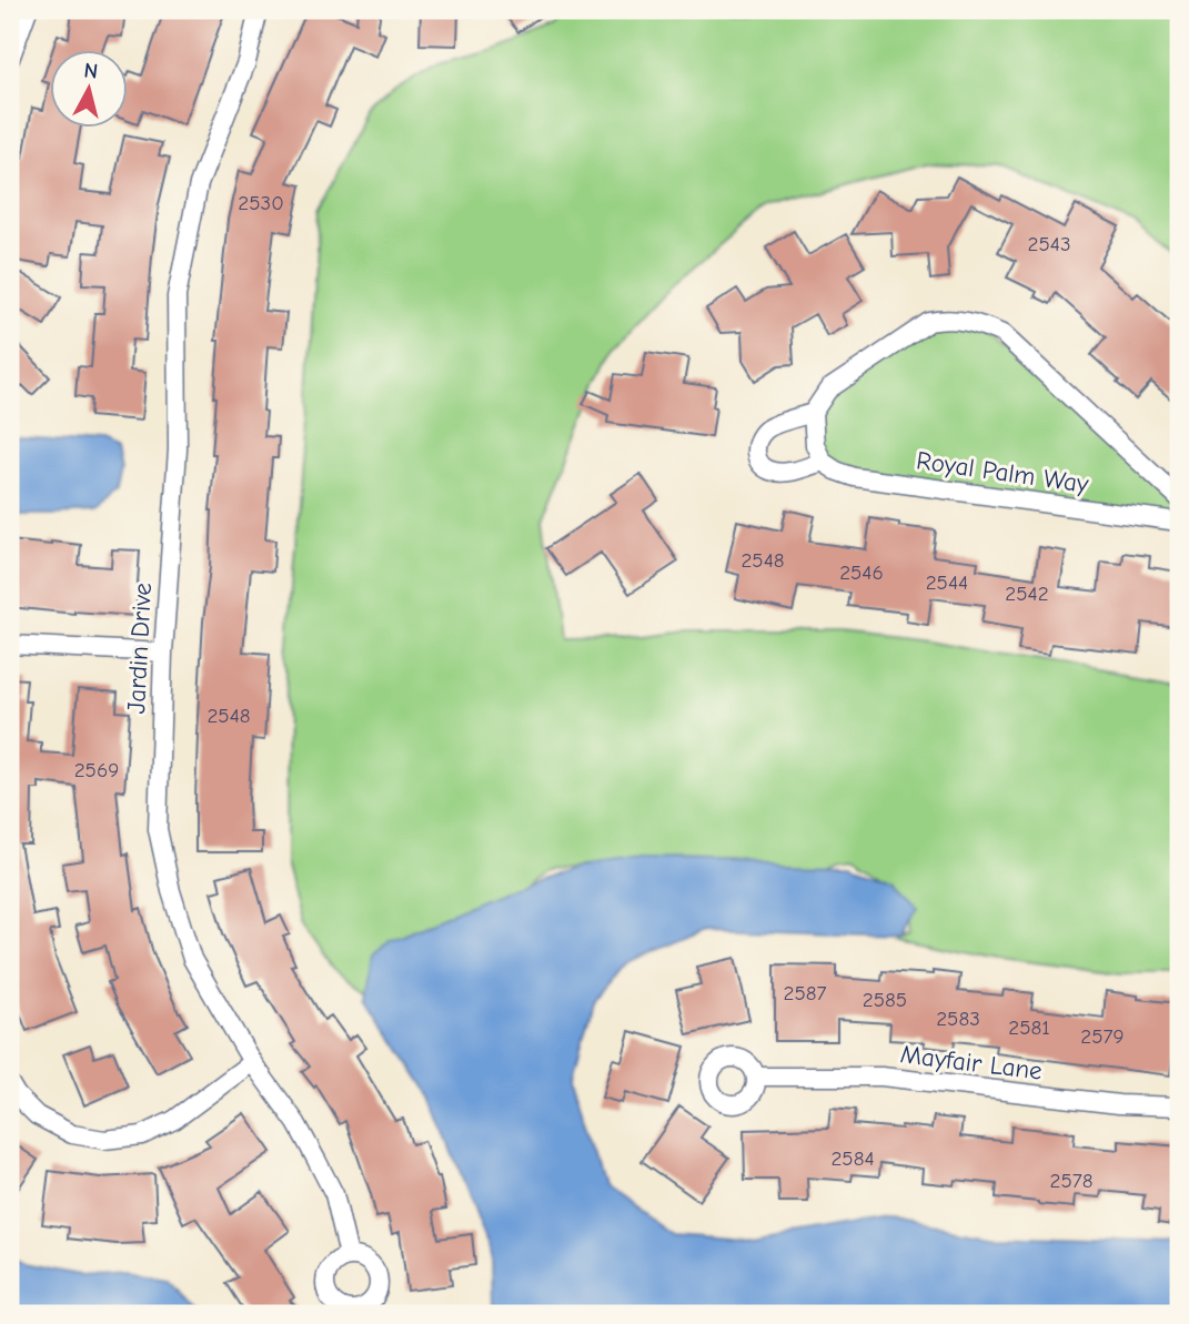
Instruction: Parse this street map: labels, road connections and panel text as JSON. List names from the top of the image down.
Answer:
{
  "streets": {
    "street": ["Royal Palm Way", "Jardin Drive", "Mayfair Lane"]
  },
  "house_numbers": [
    "2530",
    "2543",
    "2548",
    "2546",
    "2544",
    "2542",
    "2548",
    "2569",
    "2587",
    "2585",
    "2583",
    "2581",
    "2579",
    "2584",
    "2578"
  ],
  "north": "top"
}
